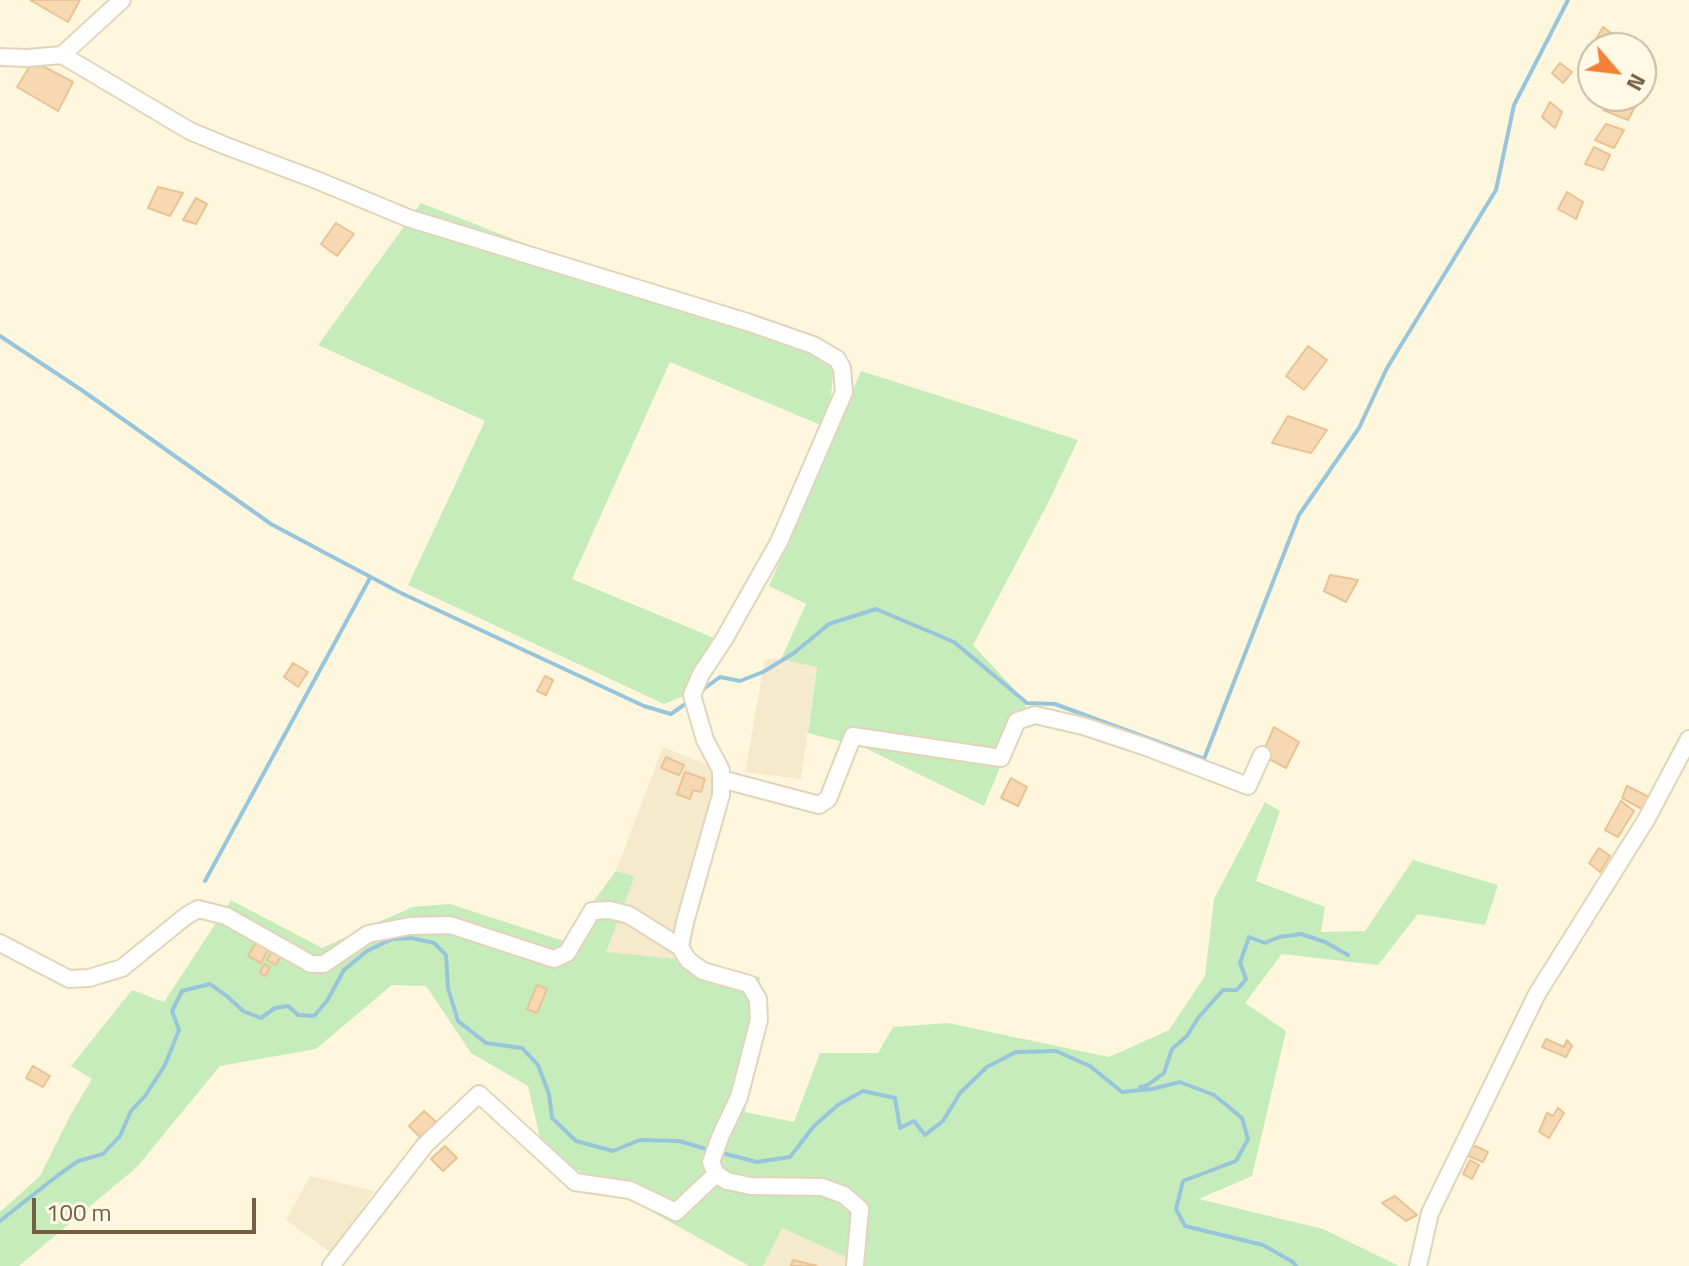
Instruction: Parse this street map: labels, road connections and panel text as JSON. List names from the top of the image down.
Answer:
{
  "scale_bar": "100 m",
  "north": "bottom right"
}
